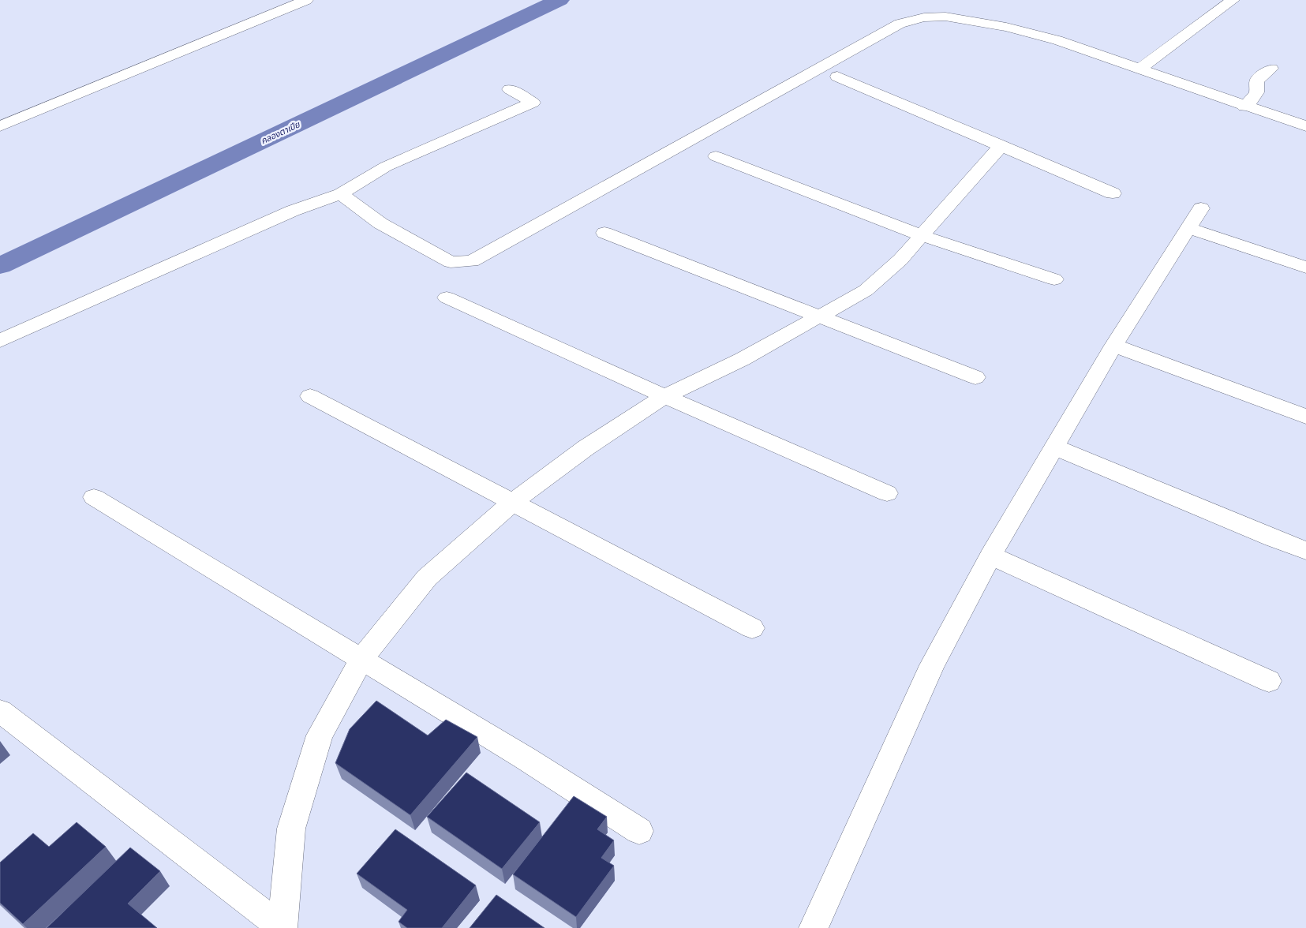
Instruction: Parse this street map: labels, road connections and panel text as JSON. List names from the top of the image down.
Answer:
{
  "water": ["คลองตาเปีย"]
}
